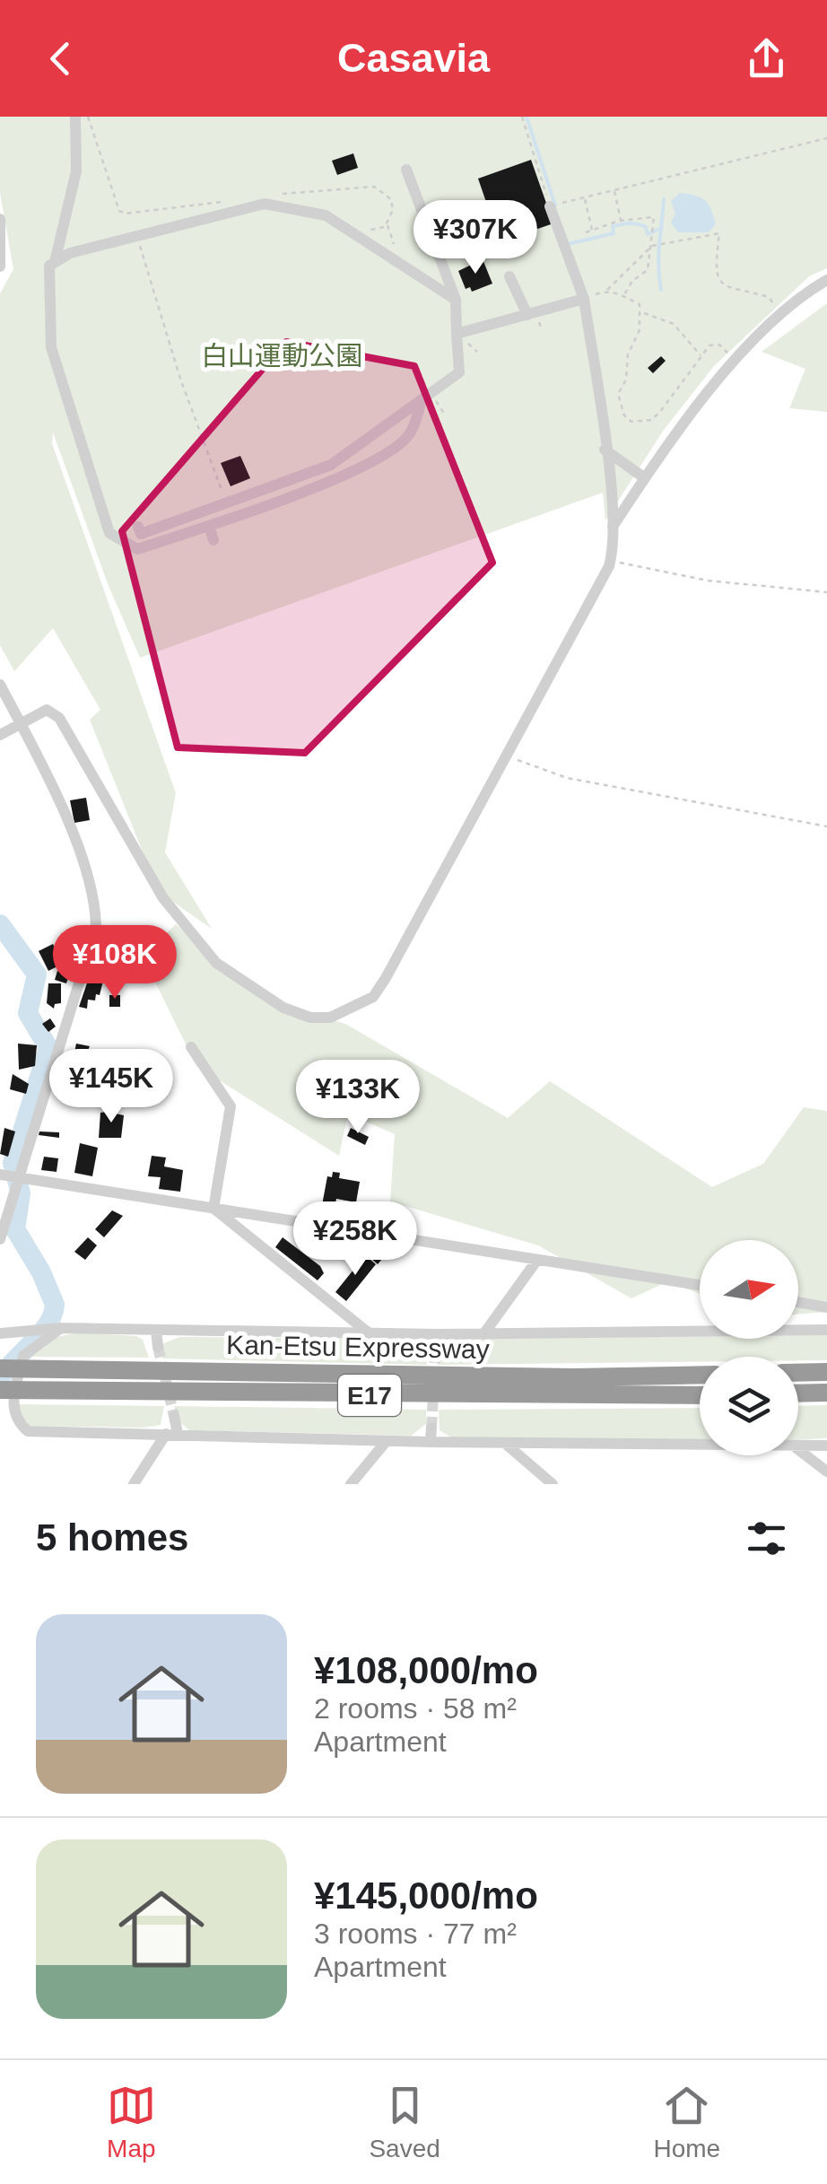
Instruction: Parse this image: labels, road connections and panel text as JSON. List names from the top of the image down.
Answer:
{
  "streets": {
    "highway": ["Kan-Etsu Expressway", "E17"]
  },
  "parks": ["白山運動公園"],
  "north": "right",
  "page": {
    "header": "Casavia",
    "price": [
      "¥307K",
      "¥108K",
      "¥145K",
      "¥133K",
      "¥258K"
    ],
    "heading": "5 homes",
    "list": [
      {
        "name": "¥108,000/mo",
        "note": "2 rooms · 58 m² · Apartment"
      },
      {
        "name": "¥145,000/mo",
        "note": "3 rooms · 77 m² · Apartment"
      }
    ],
    "tabs": ["Map", "Saved", "Home"]
  }
}
